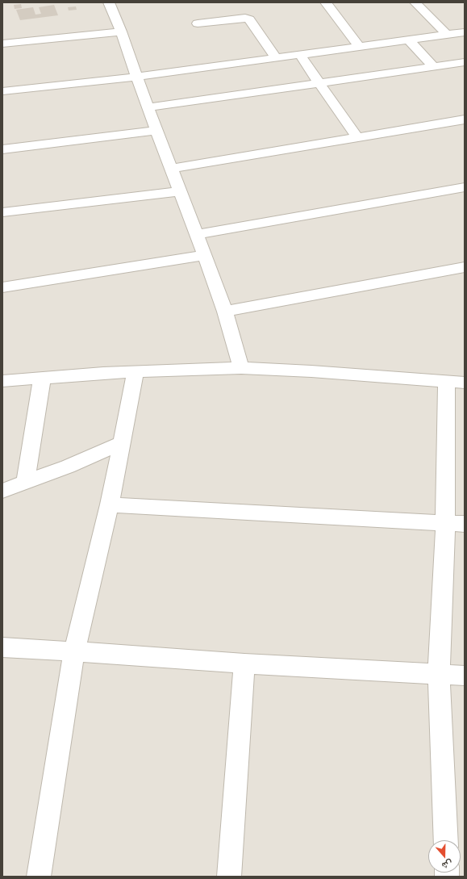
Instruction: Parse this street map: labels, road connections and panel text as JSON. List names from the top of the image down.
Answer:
{
  "north": "bottom"
}
